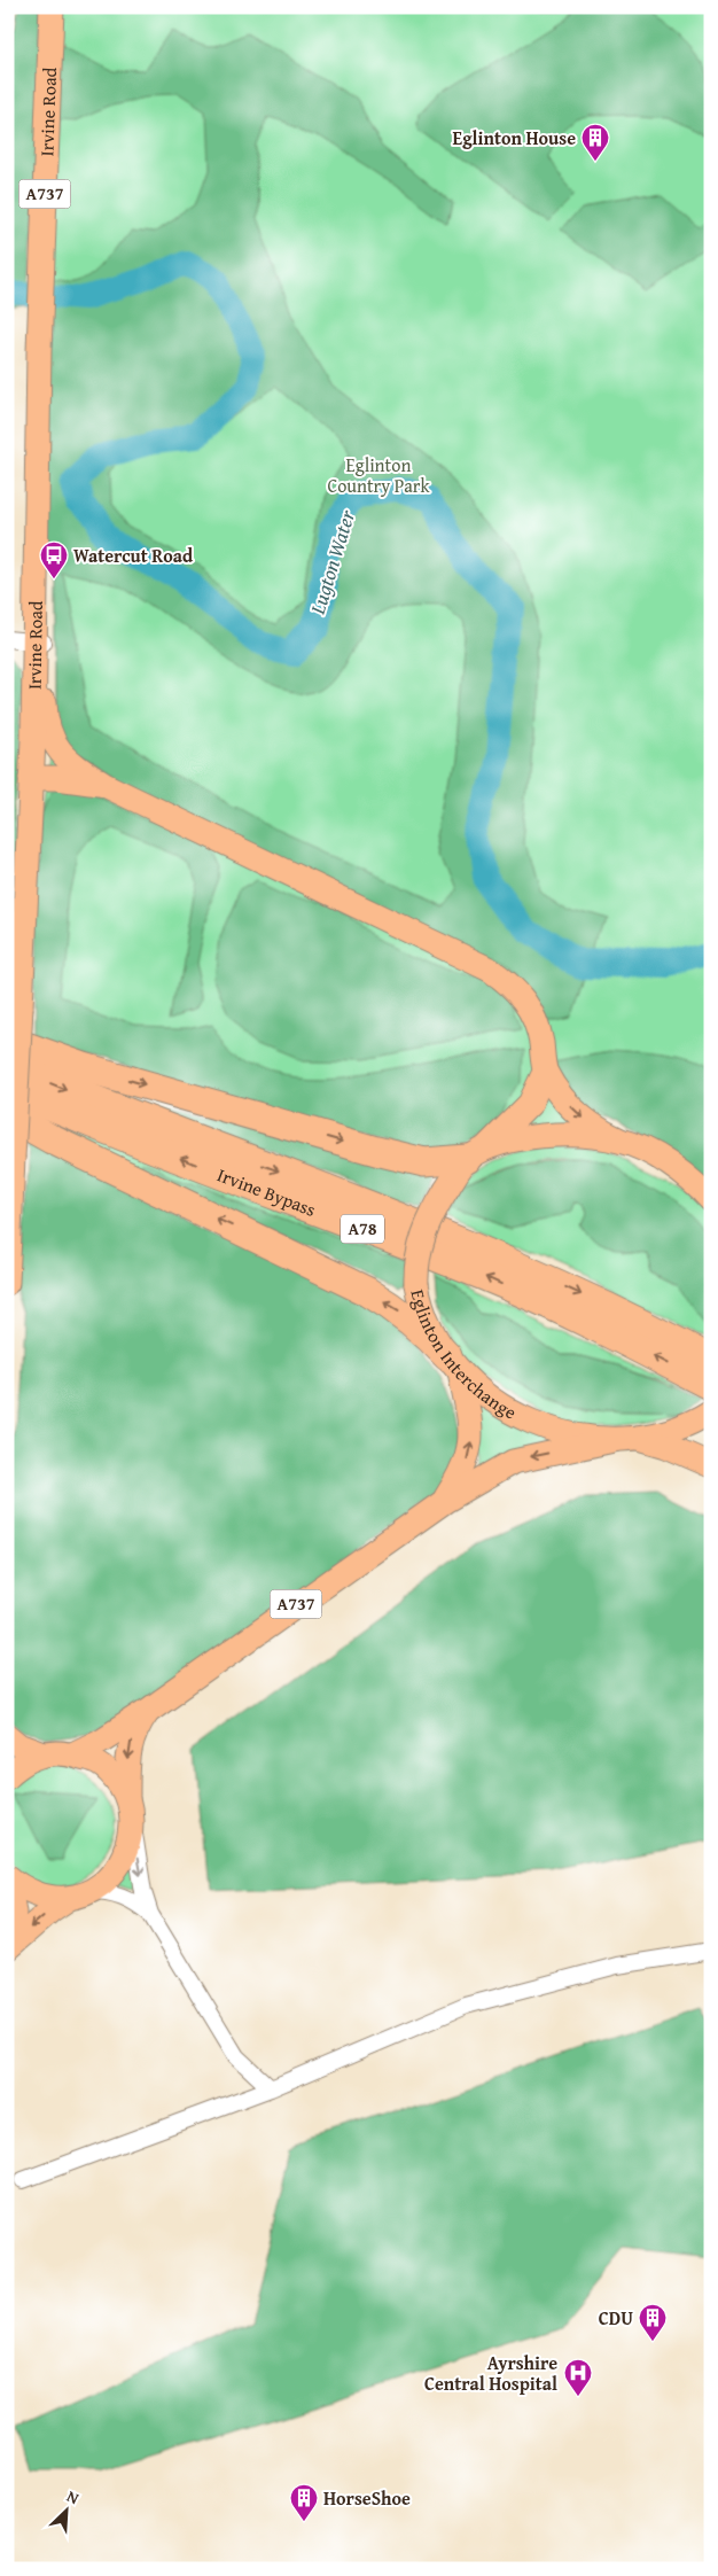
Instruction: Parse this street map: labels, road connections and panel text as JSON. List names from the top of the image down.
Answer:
{
  "streets": {
    "highway": ["Irvine Bypass", "A78"],
    "main road": ["Irvine Road", "A737", "Eglinton Interchange"]
  },
  "crossings": [
    ["A737", "Eglinton Interchange"]
  ],
  "water": ["Lugton Water"],
  "parks": ["Eglinton Country Park"],
  "places": {
    "building": ["Eglinton House", "CDU", "HorseShoe"],
    "bus stop": ["Watercut Road"],
    "hospital": ["Ayrshire Central Hospital"]
  },
  "north": "top right"
}
